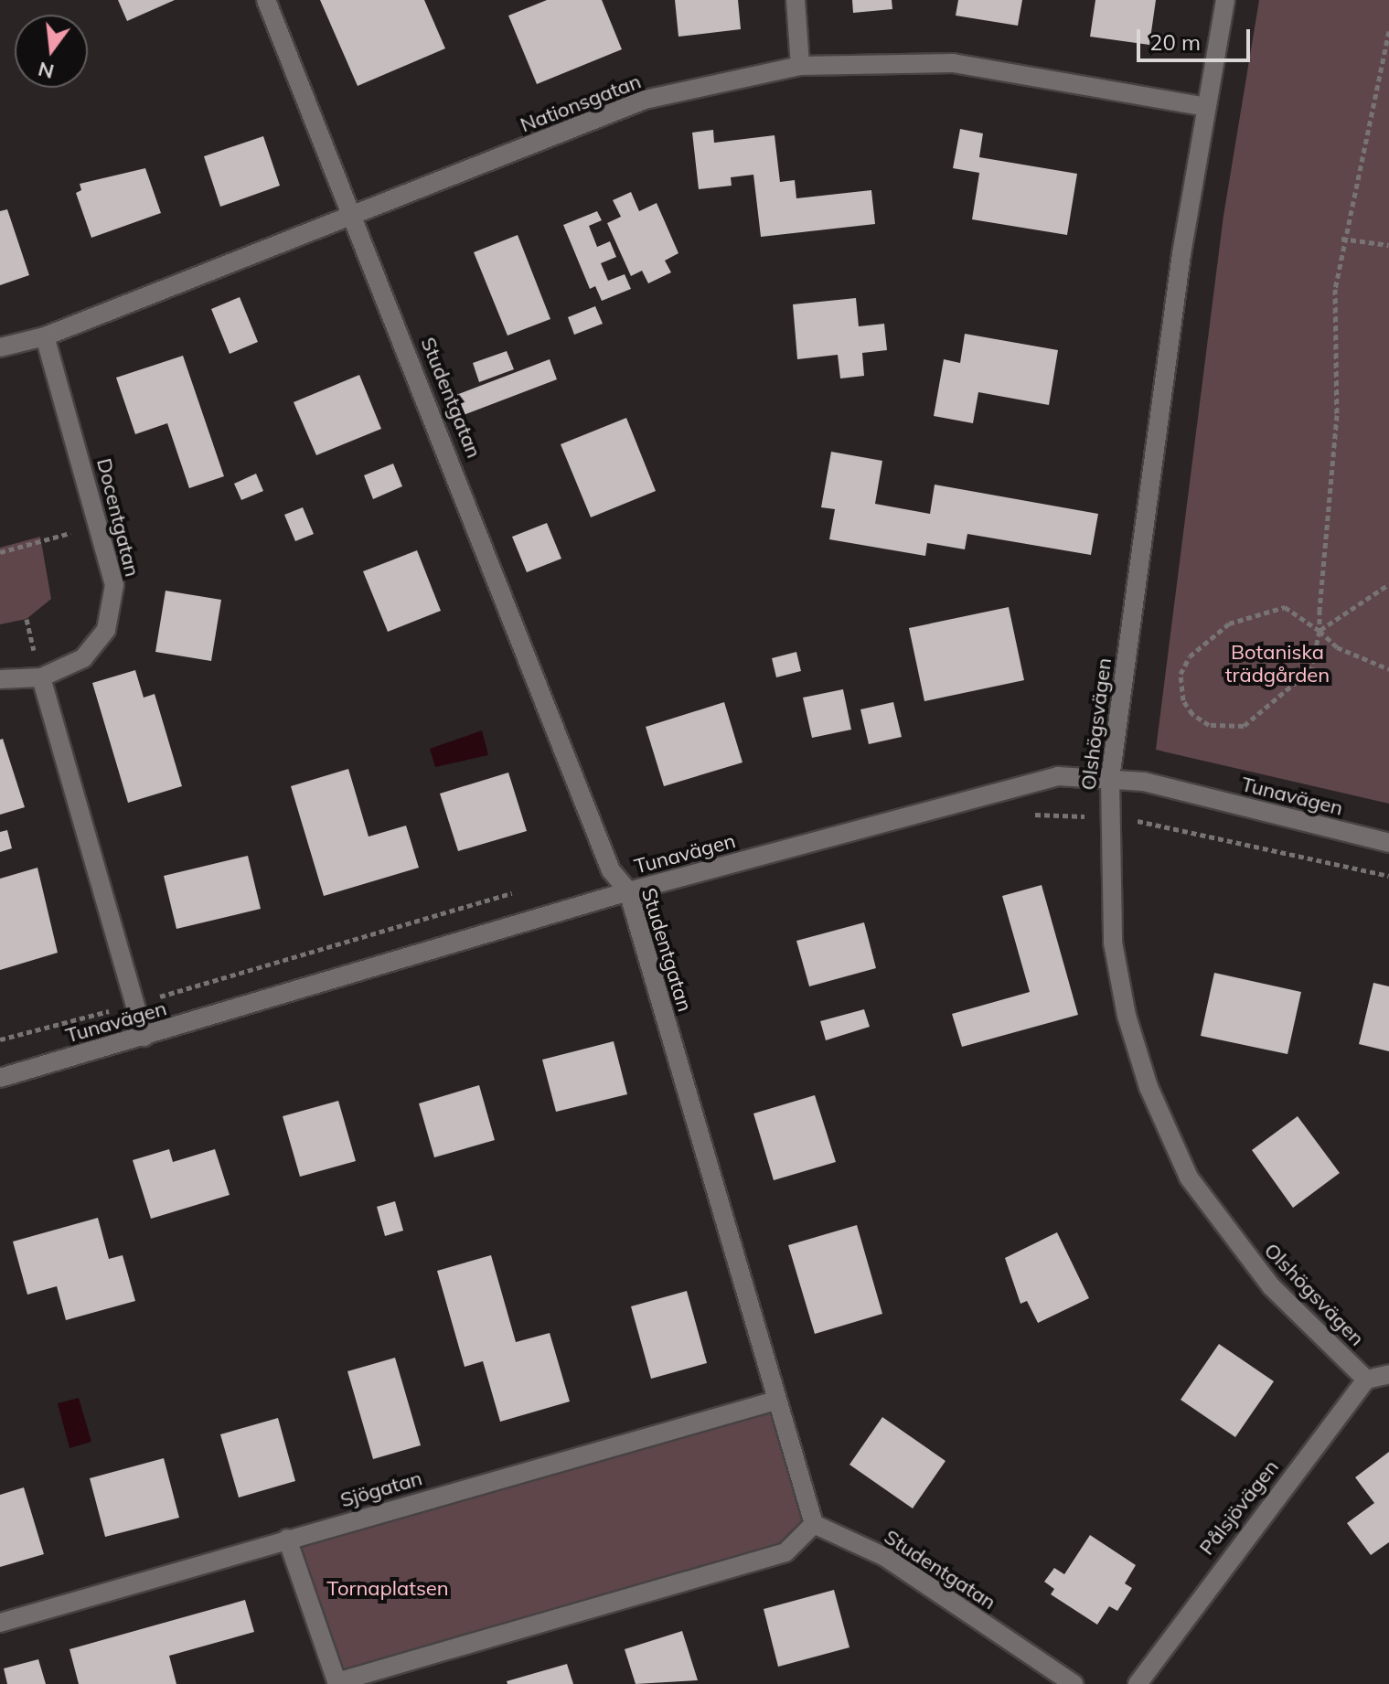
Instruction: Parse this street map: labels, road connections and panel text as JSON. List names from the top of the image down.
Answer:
{
  "streets": {
    "street": [
      "Nationsgatan",
      "Studentgatan",
      "Docentgatan",
      "Olshögsvägen",
      "Tunavägen",
      "Sjögatan",
      "Pålsjövägen"
    ]
  },
  "crossings": [
    ["Nationsgatan", "Studentgatan"],
    ["Nationsgatan", "Docentgatan"],
    ["Nationsgatan", "Olshögsvägen"],
    ["Studentgatan", "Tunavägen"],
    ["Studentgatan", "Sjögatan"],
    ["Olshögsvägen", "Tunavägen"],
    ["Olshögsvägen", "Pålsjövägen"]
  ],
  "parks": ["Botaniska trädgården", "Tornaplatsen"],
  "scale_bar": "20 m",
  "north": "bottom"
}
